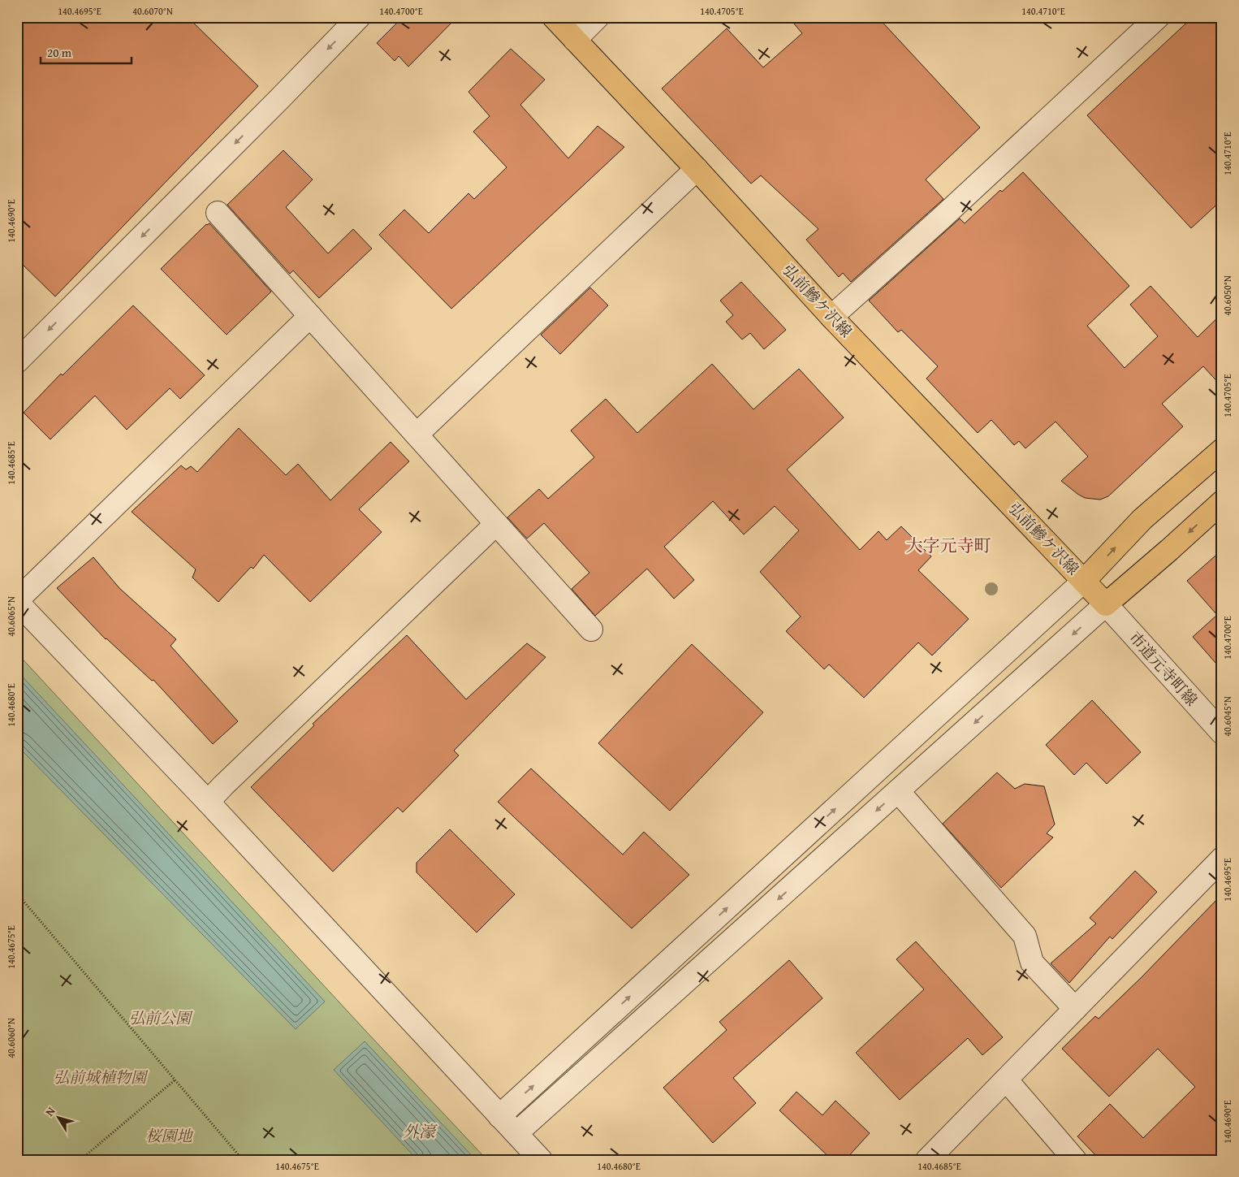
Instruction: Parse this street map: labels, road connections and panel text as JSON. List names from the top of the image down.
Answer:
{
  "streets": {
    "main road": ["弘前鰺ケ沢線"],
    "street": ["市道元寺町線"]
  },
  "crossings": [
    ["弘前鰺ケ沢線", "市道元寺町線"]
  ],
  "districts": ["大字元寺町"],
  "water": ["外濠"],
  "parks": ["弘前公園", "弘前城植物園", "桜園地"],
  "scale_bar": "20 m",
  "north": "top left",
  "coordinates": [
    "140.4695°E",
    "40.6070°N",
    "140.4700°E",
    "140.4705°E",
    "140.4710°E",
    "140.4690°E",
    "40.6050°N",
    "140.4685°E",
    "40.6065°N",
    "140.4680°E",
    "40.6045°N",
    "140.4675°E",
    "40.6060°N"
  ]
}
